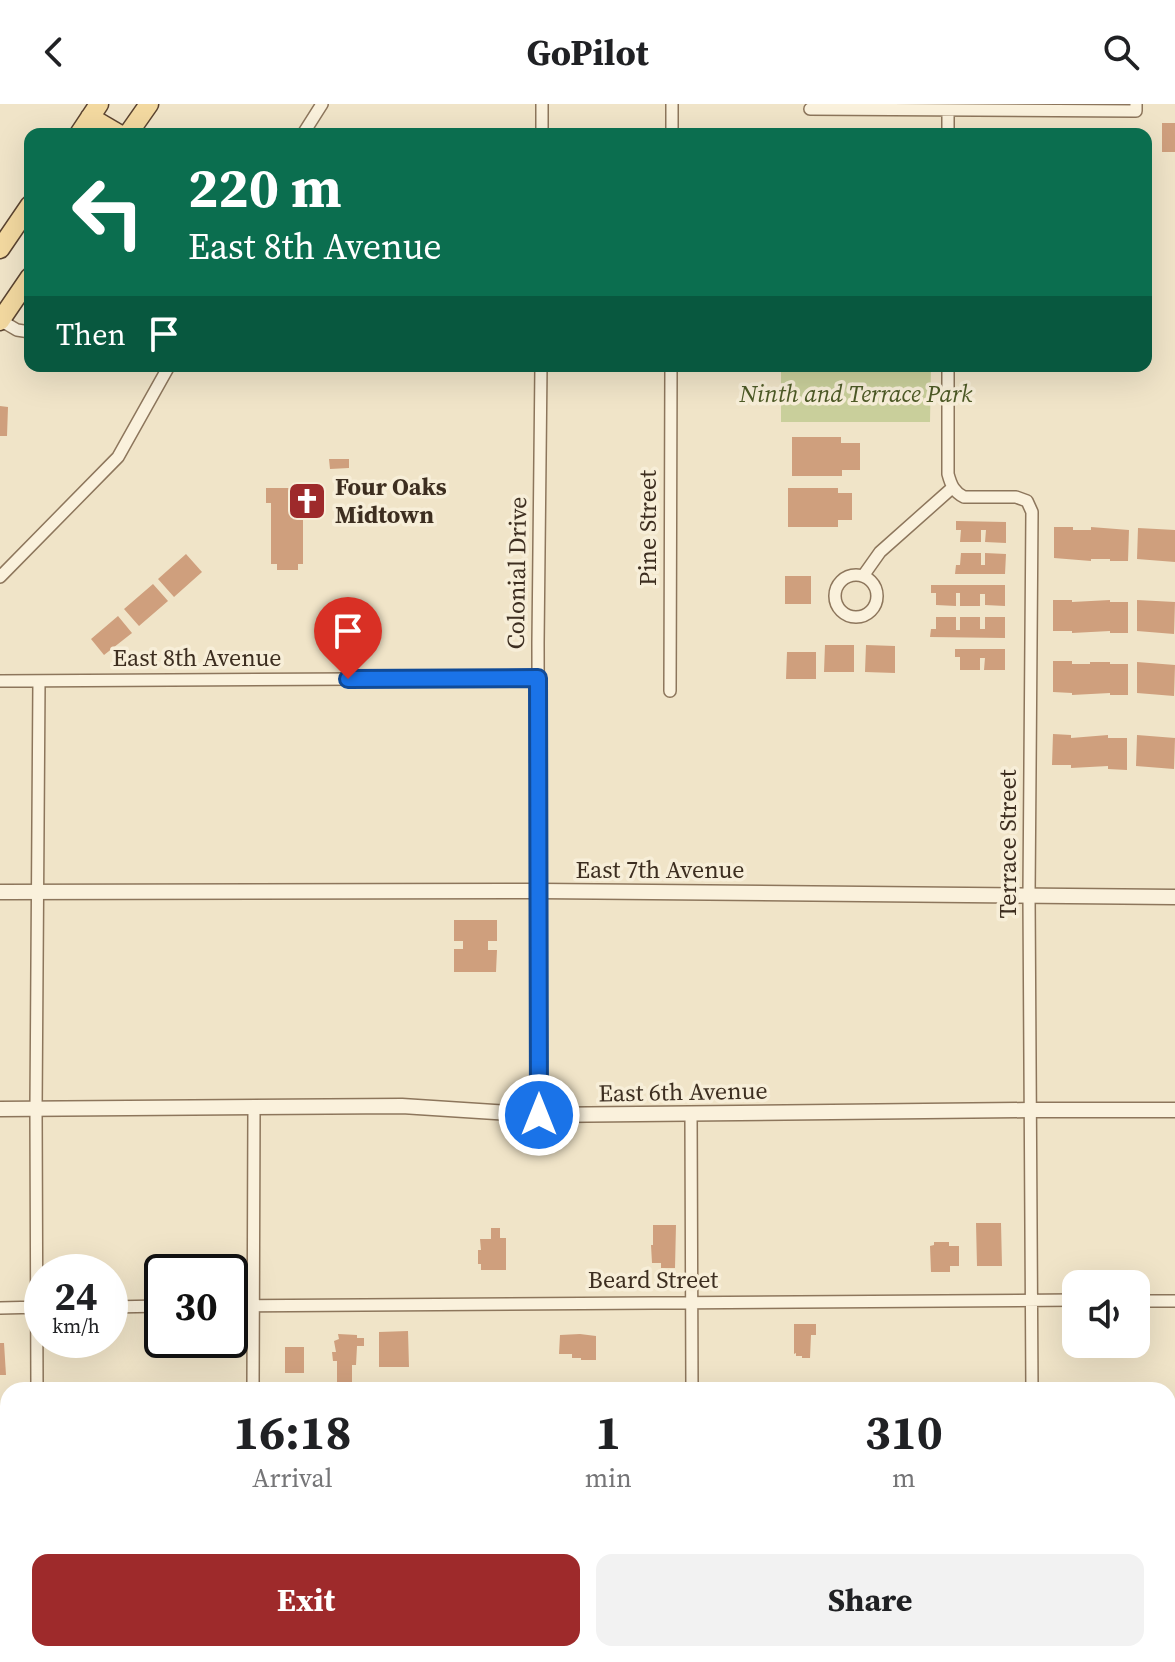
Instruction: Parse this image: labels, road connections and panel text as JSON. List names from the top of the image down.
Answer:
{
  "streets": {
    "street": [
      "Pine Street",
      "Colonial Drive",
      "East 8th Avenue",
      "Terrace Street",
      "East 7th Avenue",
      "East 6th Avenue",
      "Beard Street"
    ]
  },
  "crossings": [
    ["Colonial Drive", "East 8th Avenue"],
    ["Colonial Drive", "East 7th Avenue"],
    ["Colonial Drive", "East 6th Avenue"],
    ["Terrace Street", "East 7th Avenue"],
    ["Terrace Street", "East 6th Avenue"],
    ["Terrace Street", "Beard Street"]
  ],
  "parks": ["Ninth and Terrace Park"],
  "places": {
    "church": ["Four Oaks Midtown"]
  },
  "page": {
    "header": "GoPilot",
    "turn": ["220 m", "East 8th Avenue"],
    "then": "Then",
    "speed": "24 km/h",
    "limit": "30",
    "eta": [
      "16:18",
      "Arrival",
      "1",
      "min",
      "310",
      "m"
    ],
    "buttons": ["Exit", "Share"]
  }
}
